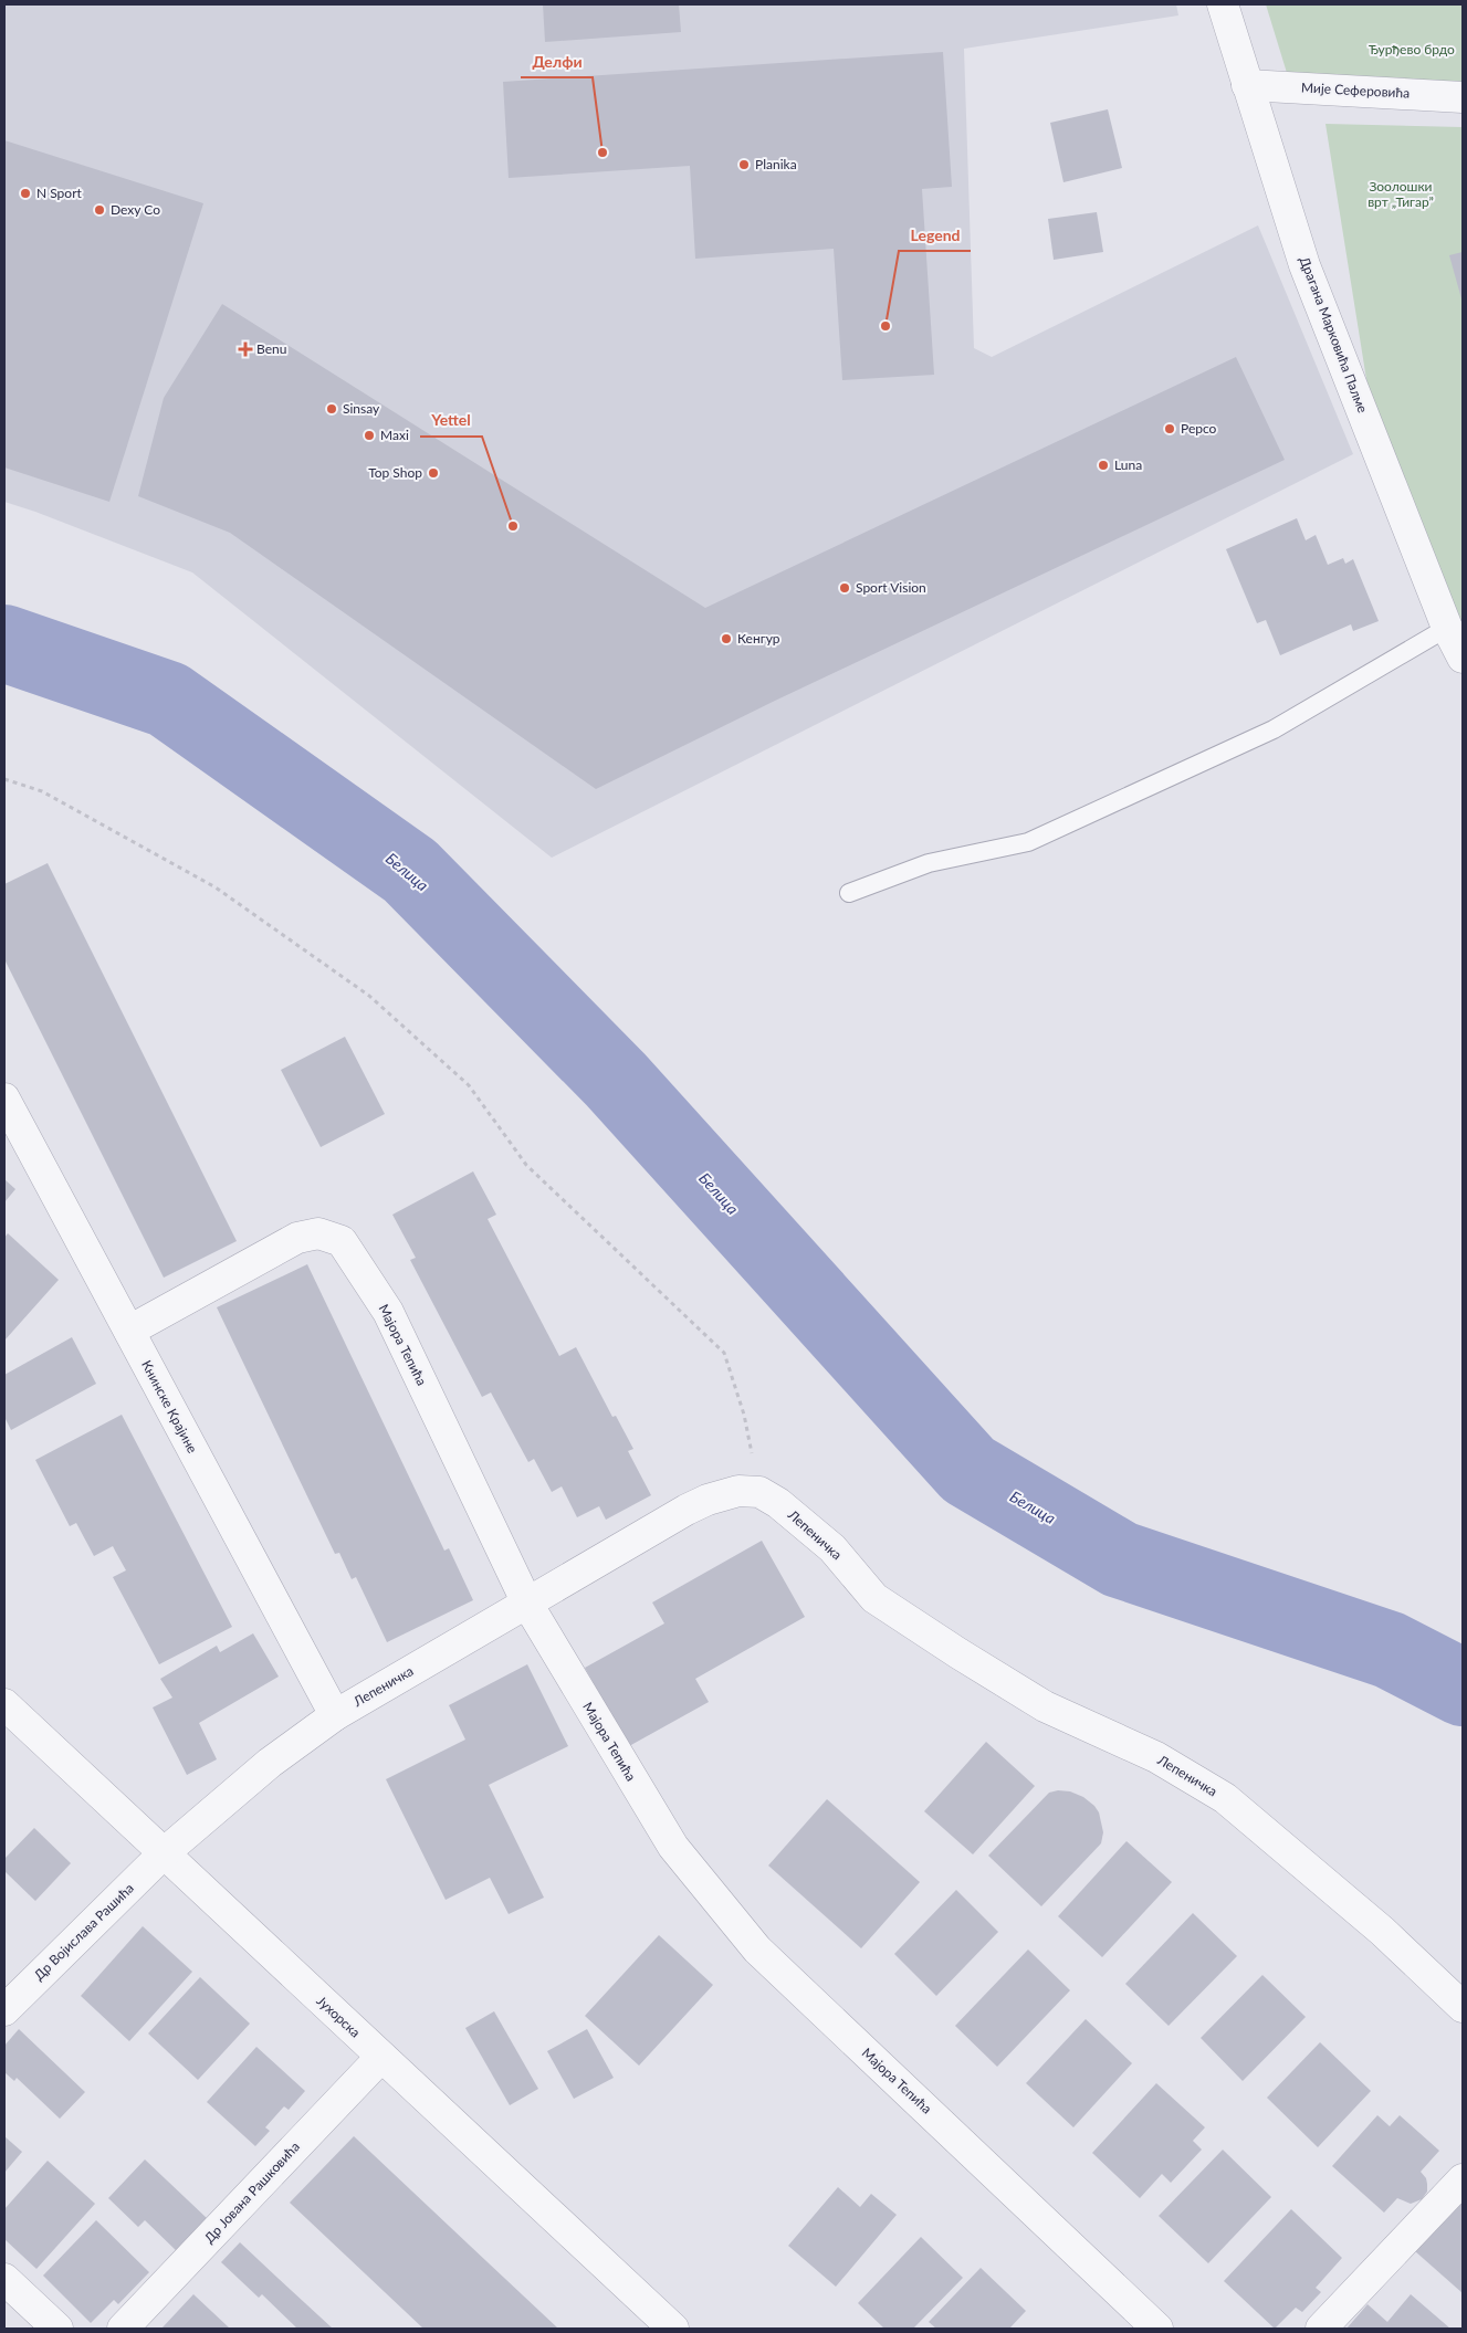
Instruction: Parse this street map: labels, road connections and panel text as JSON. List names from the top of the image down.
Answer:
{
  "streets": {
    "street": [
      "Мије Сеферовића",
      "Драгана Марковића Палме",
      "Мајора Тепића",
      "Книнске Крајине",
      "Лепеничка",
      "Др Војислава Рашића",
      "Јухорска",
      "Др Јована Рашковића"
    ]
  },
  "crossings": [
    ["Мије Сеферовића", "Драгана Марковића Палме"],
    ["Мајора Тепића", "Книнске Крајине"],
    ["Мајора Тепића", "Лепеничка"],
    ["Книнске Крајине", "Лепеничка"],
    ["Лепеничка", "Др Војислава Рашића"],
    ["Лепеничка", "Јухорска"],
    ["Др Војислава Рашића", "Јухорска"],
    ["Јухорска", "Др Јована Рашковића"]
  ],
  "water": ["Белица"],
  "parks": ["Ђурђево брдо", "Зоолошки врт „Тигар”"],
  "places": {
    "other": [
      "Делфи",
      "Planika",
      "N Sport",
      "Dexy Co",
      "Legend",
      "Sinsay",
      "Pepco",
      "Maxi",
      "Luna",
      "Top Shop",
      "Yettel",
      "Sport Vision",
      "Кенгур"
    ],
    "health": ["Benu"]
  }
}
